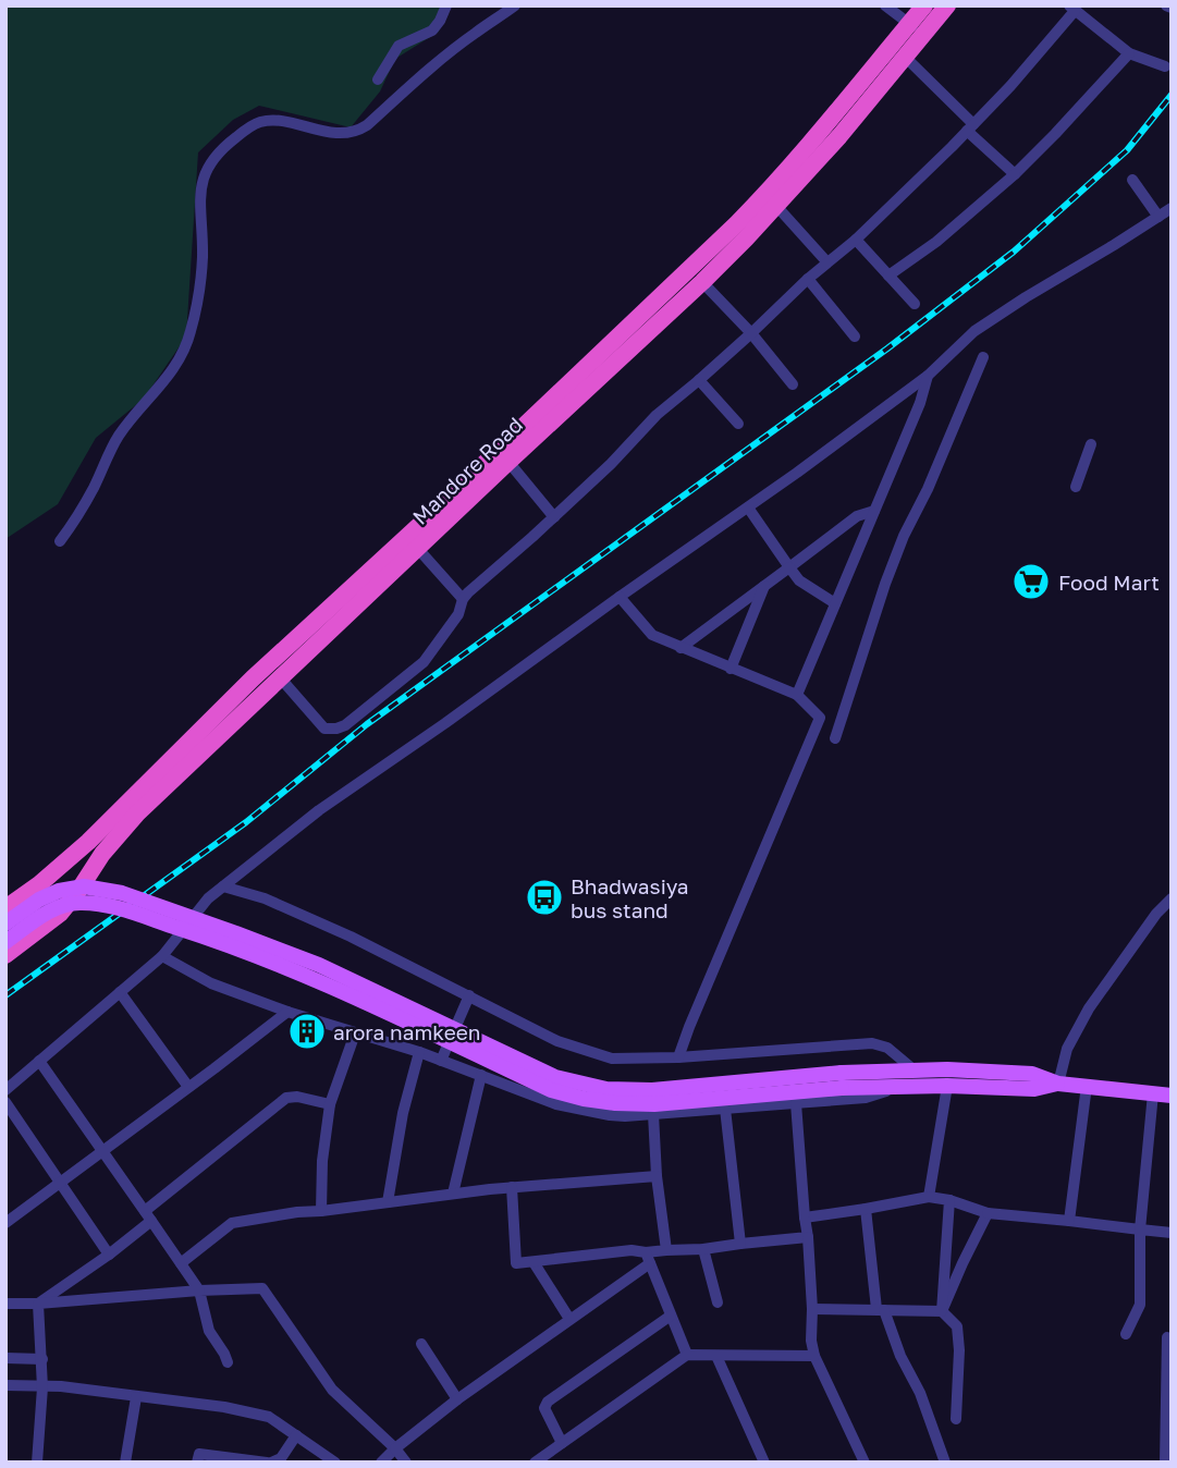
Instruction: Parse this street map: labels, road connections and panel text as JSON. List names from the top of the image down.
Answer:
{
  "streets": {
    "highway": ["Mandore Road"]
  },
  "places": {
    "supermarket": ["Food Mart"],
    "bus stop": ["Bhadwasiya bus stand"],
    "building": ["arora namkeen"]
  }
}
